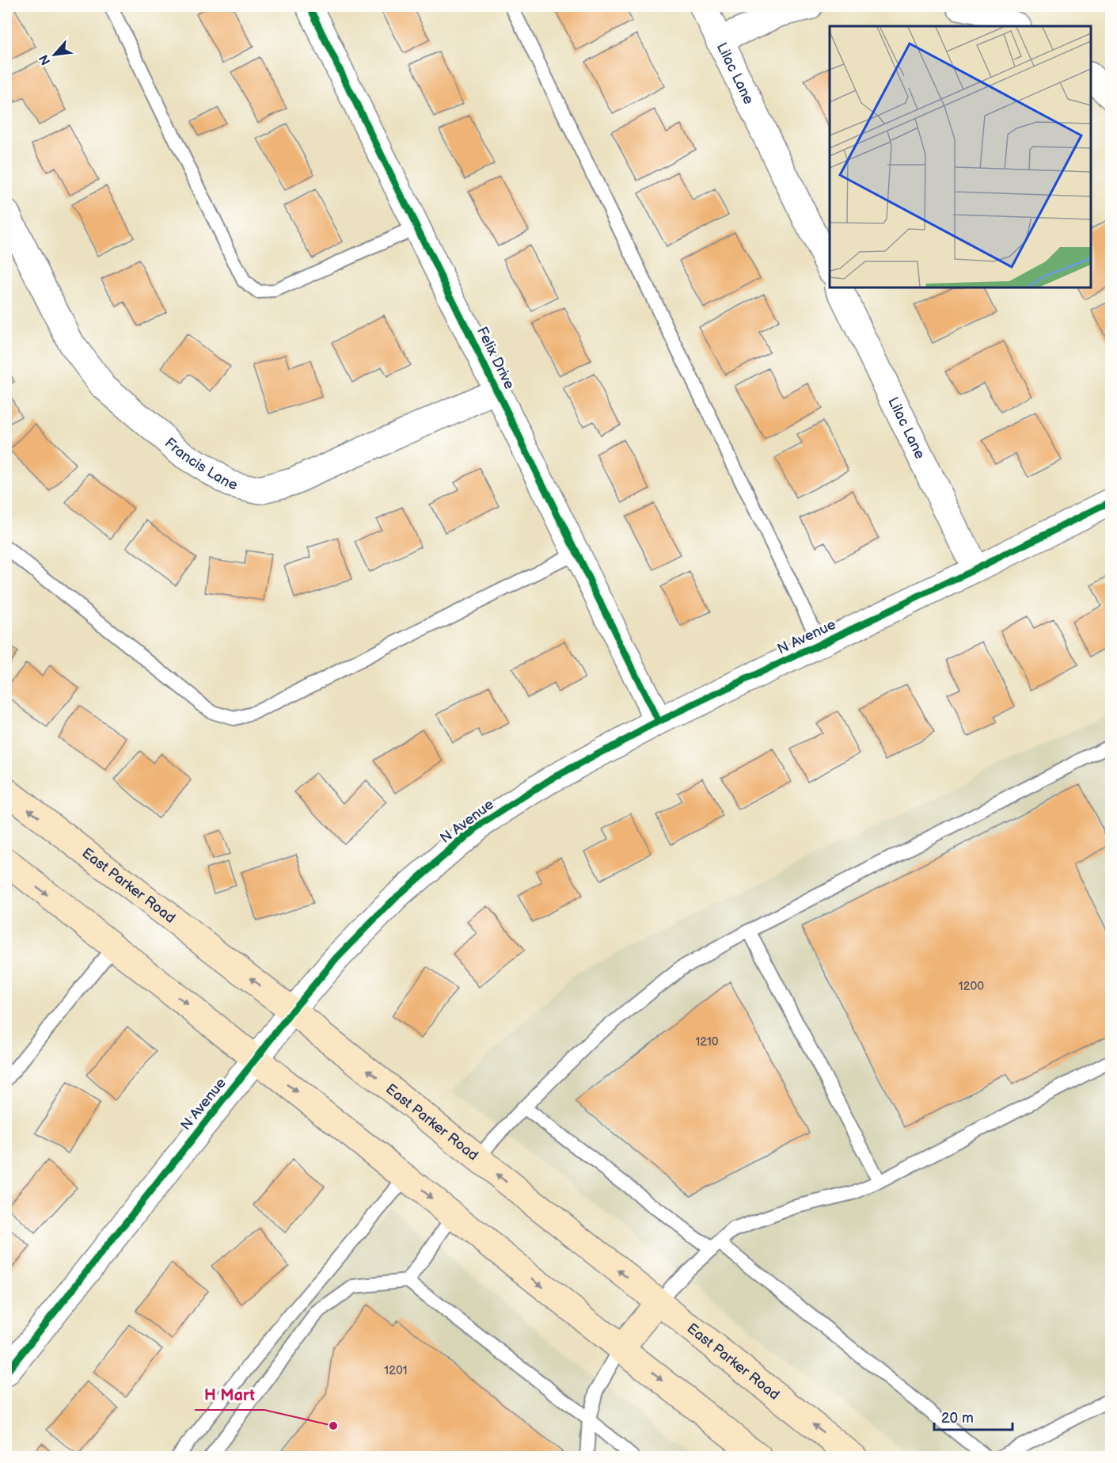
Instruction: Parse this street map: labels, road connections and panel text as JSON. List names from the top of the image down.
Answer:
{
  "streets": {
    "main road": ["East Parker Road"],
    "street": [
      "Lilac Lane",
      "Felix Drive",
      "Francis Lane",
      "N Avenue"
    ]
  },
  "crossings": [
    ["Lilac Lane", "N Avenue"],
    ["Felix Drive", "Francis Lane"],
    ["Felix Drive", "N Avenue"],
    ["N Avenue", "East Parker Road"]
  ],
  "places": ["H Mart"],
  "house_numbers": ["1200", "1210", "1201"],
  "scale_bar": "20 m",
  "north": "bottom left"
}
